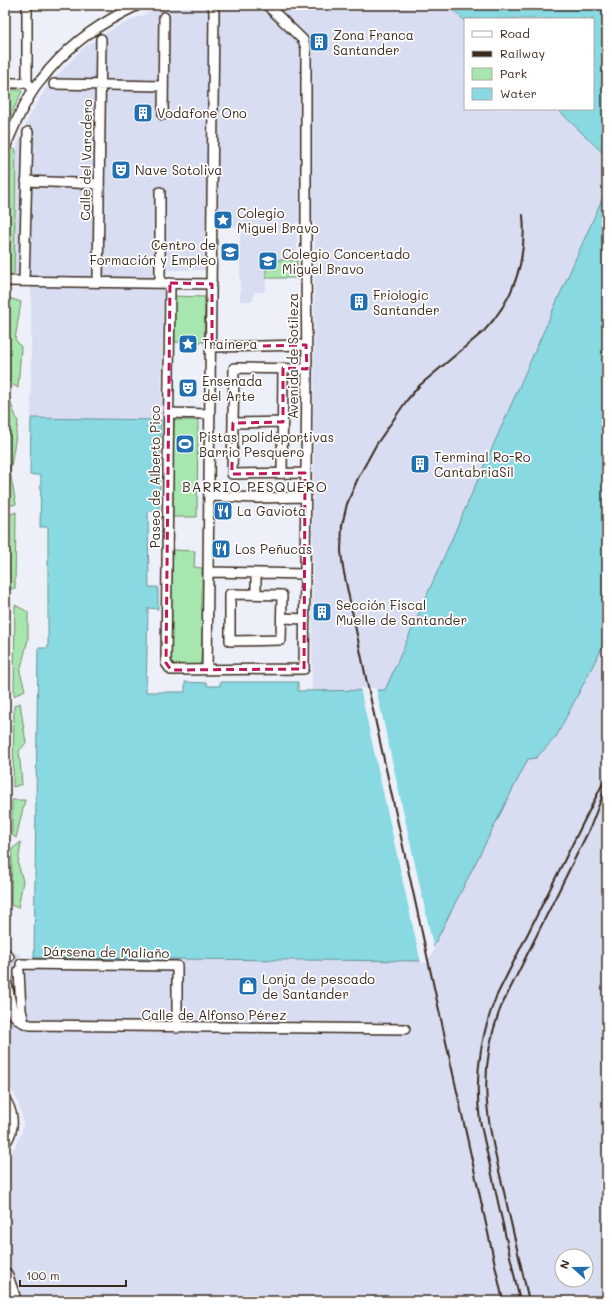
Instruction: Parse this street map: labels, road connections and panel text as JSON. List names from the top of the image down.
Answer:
{
  "streets": {
    "street": [
      "Calle del Varadero",
      "Avenida de Sotileza",
      "Paseo de Alberto Pico",
      "Dársena de Maliaño",
      "Calle de Alfonso Pérez"
    ]
  },
  "crossings": [
    ["Avenida de Sotileza", "Paseo de Alberto Pico"],
    ["Dársena de Maliaño", "Calle de Alfonso Pérez"]
  ],
  "districts": ["BARRIO PESQUERO"],
  "places": {
    "building": [
      "Zona Franca Santander",
      "Vodafone Ono",
      "Friologic Santander",
      "Terminal Ro-Ro CantabriaSil",
      "Sección Fiscal Muelle de Santander"
    ],
    "theatre": ["Nave Sotoliva", "Ensenada del Arte"],
    "place": ["Colegio Miguel Bravo", "Trainera"],
    "school or university": ["Centro de Formación y Empleo", "Colegio Concertado Miguel Bravo"],
    "sports": ["Pistas polideportivas Barrio Pesquero"],
    "restaurant": ["La Gaviota", "Los Peñucas"],
    "shop": ["Lonja de pescado de Santander"]
  },
  "legend": [
    "Road",
    "Railway",
    "Park",
    "Water"
  ],
  "scale_bar": "100 m",
  "north": "left"
}
